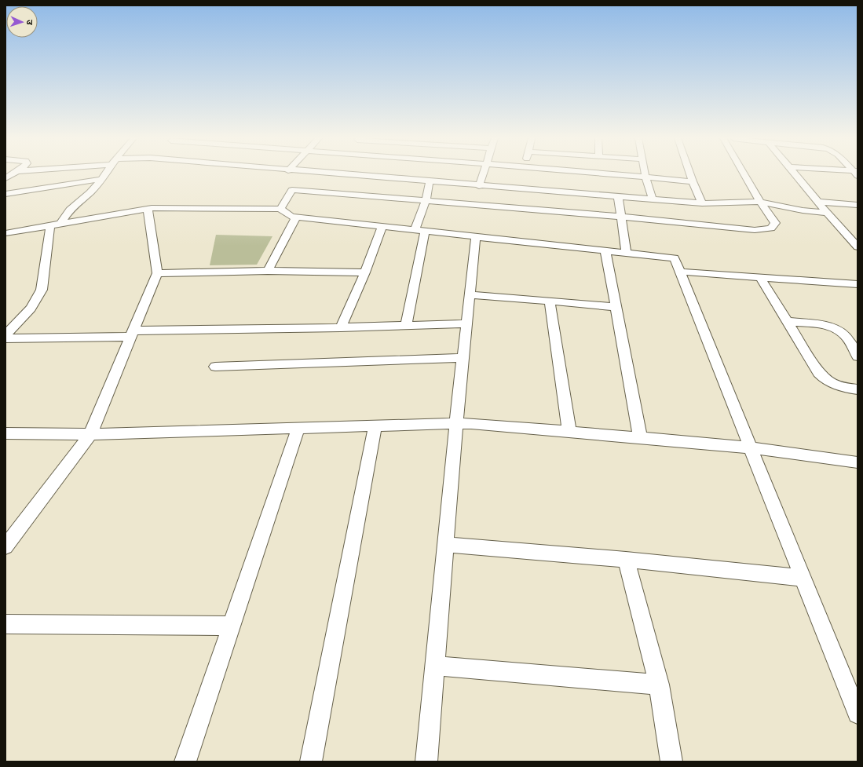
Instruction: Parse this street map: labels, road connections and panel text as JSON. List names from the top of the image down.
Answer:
{
  "north": "right"
}
